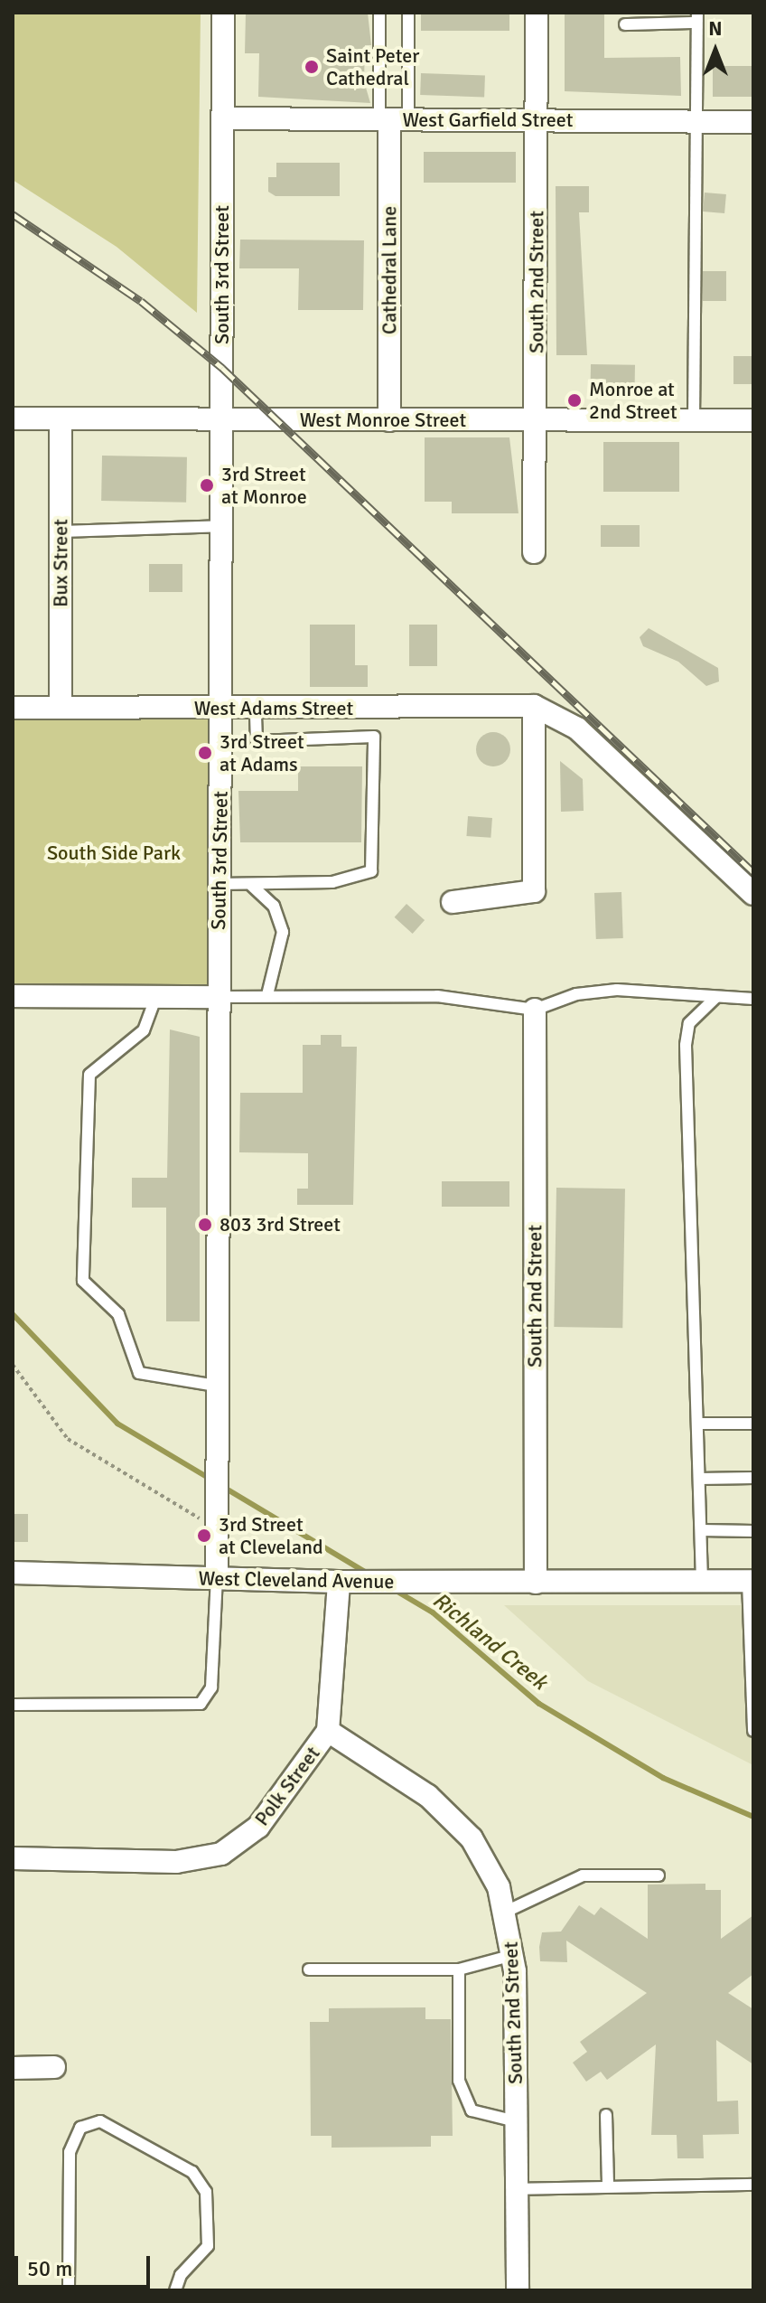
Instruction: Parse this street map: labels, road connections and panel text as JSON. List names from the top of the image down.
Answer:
{
  "streets": {
    "street": [
      "West Garfield Street",
      "Cathedral Lane",
      "South 3rd Street",
      "South 2nd Street",
      "West Monroe Street",
      "Bux Street",
      "West Adams Street",
      "West Cleveland Avenue",
      "Polk Street"
    ]
  },
  "crossings": [
    ["West Garfield Street", "Cathedral Lane"],
    ["West Garfield Street", "South 3rd Street"],
    ["West Garfield Street", "South 2nd Street"],
    ["Cathedral Lane", "West Monroe Street"],
    ["South 3rd Street", "West Monroe Street"],
    ["South 3rd Street", "West Adams Street"],
    ["South 3rd Street", "West Cleveland Avenue"],
    ["South 2nd Street", "West Monroe Street"],
    ["South 2nd Street", "West Cleveland Avenue"],
    ["South 2nd Street", "Polk Street"],
    ["West Monroe Street", "Bux Street"],
    ["Bux Street", "West Adams Street"],
    ["West Cleveland Avenue", "Polk Street"]
  ],
  "water": ["Richland Creek"],
  "parks": ["South Side Park"],
  "places": [
    "Saint Peter Cathedral",
    "Monroe at 2nd Street",
    "3rd Street at Monroe",
    "3rd Street at Adams",
    "803 3rd Street",
    "3rd Street at Cleveland"
  ],
  "scale_bar": "50 m",
  "north": "top"
}
